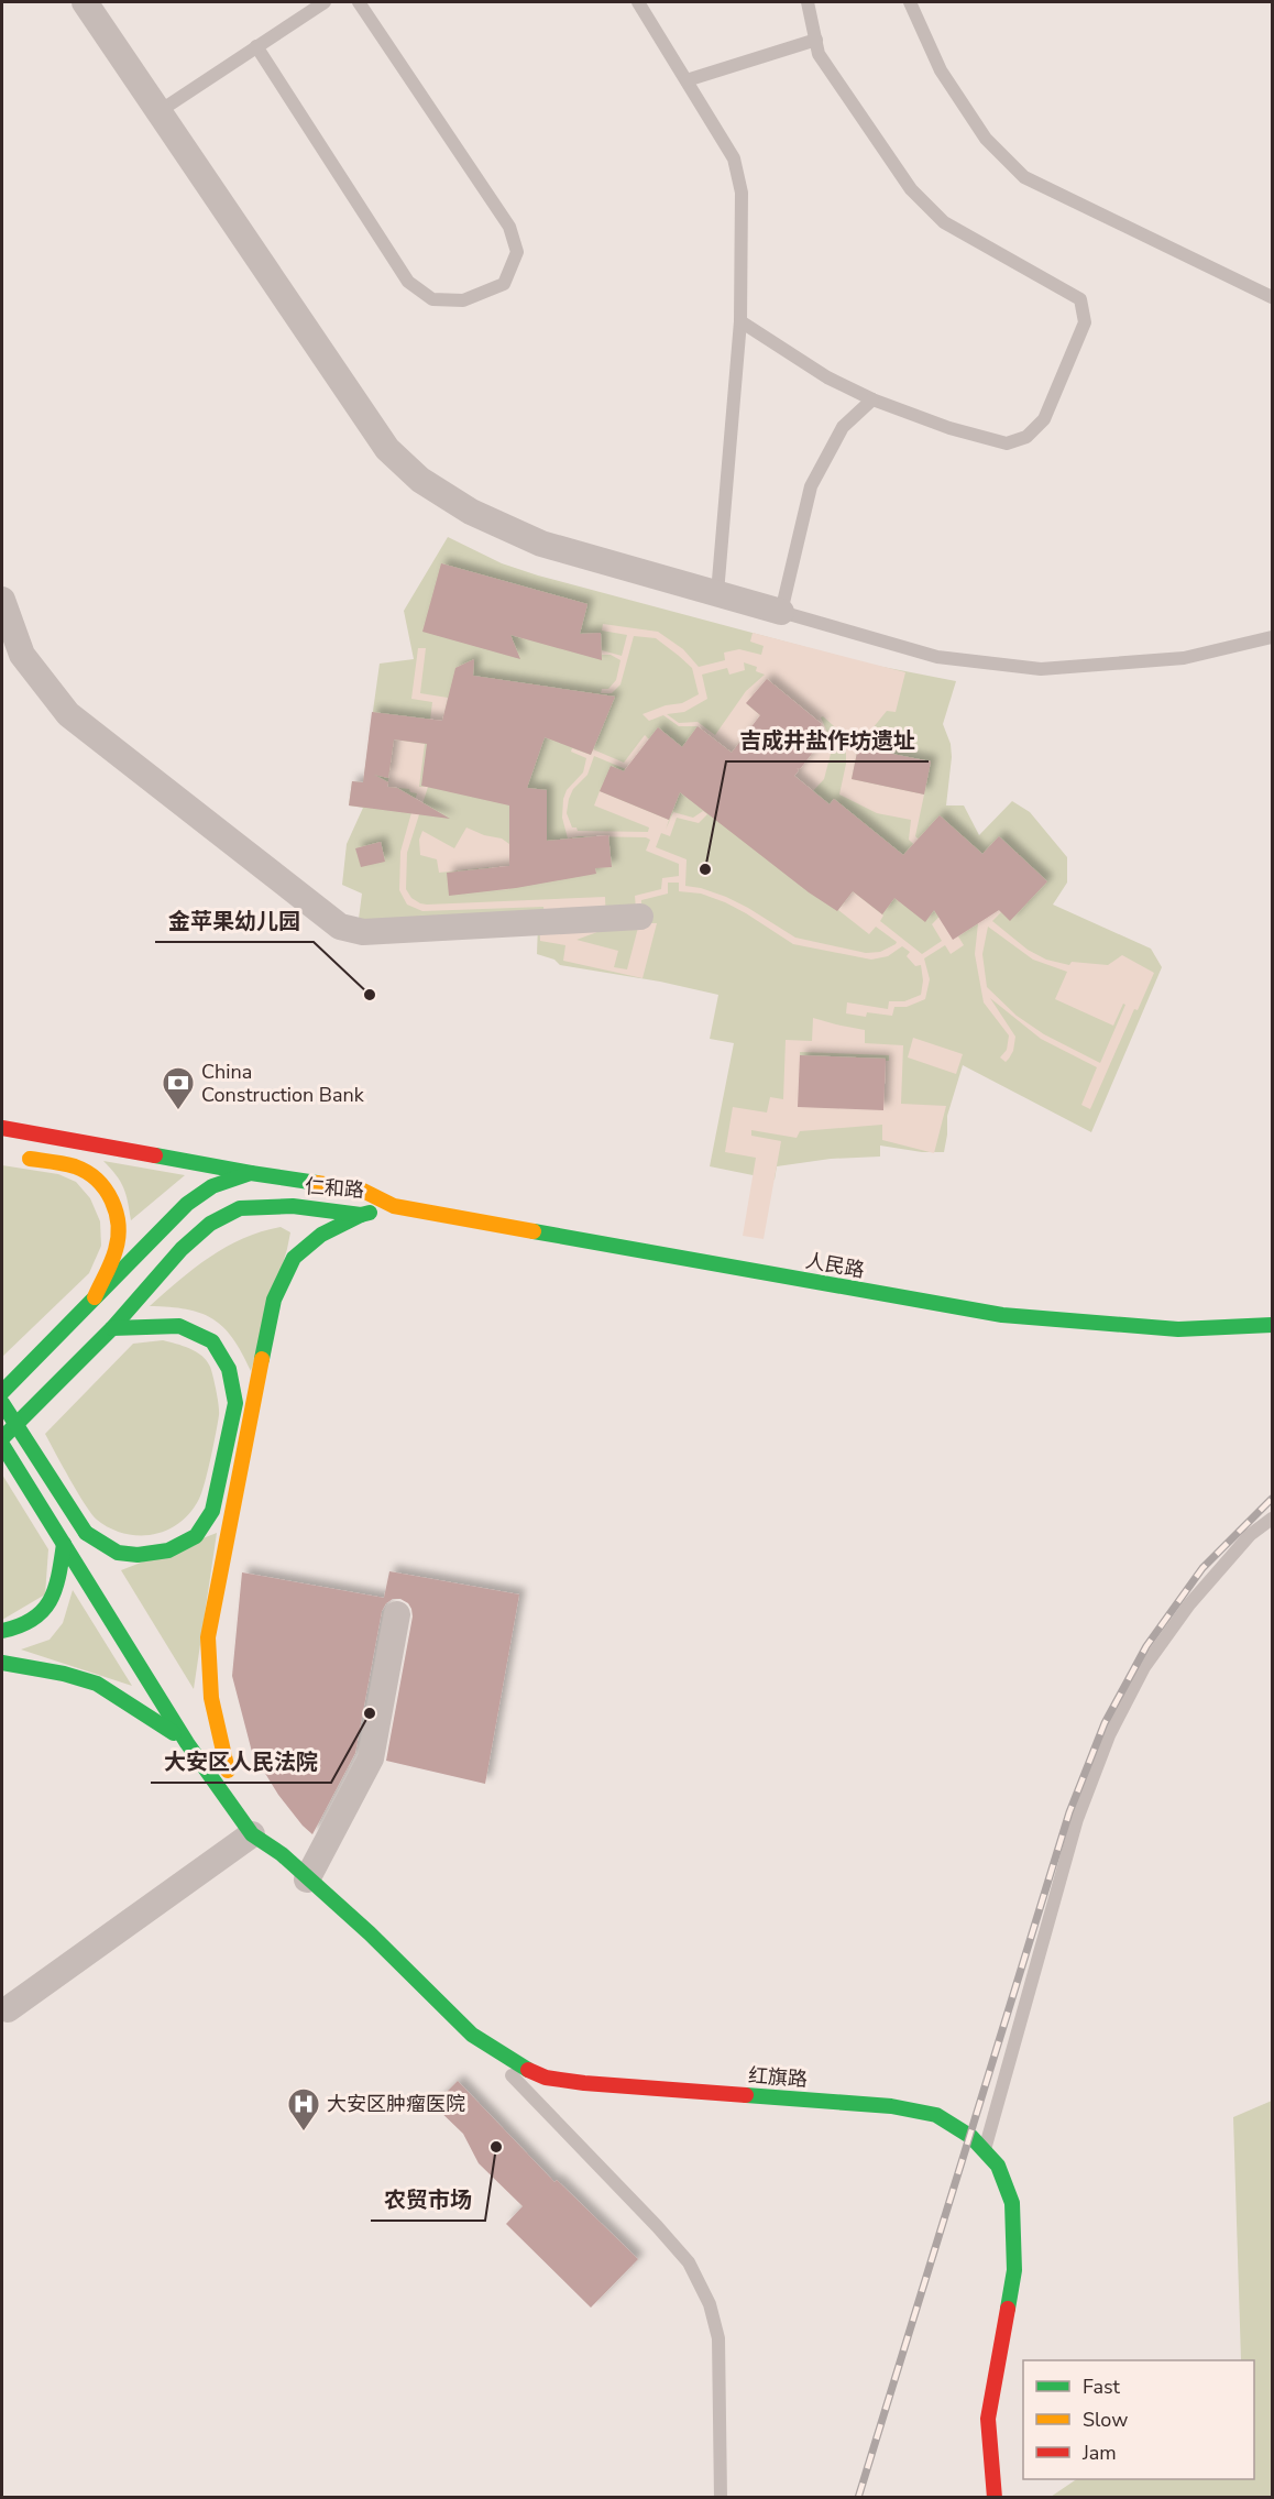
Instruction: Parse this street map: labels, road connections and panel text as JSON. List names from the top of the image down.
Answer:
{
  "streets": {
    "main road": ["仁和路", "人民路", "红旗路"]
  },
  "crossings": [
    ["仁和路", "人民路"]
  ],
  "places": {
    "other": [
      "吉成井盐作坊遗址",
      "金苹果幼儿园",
      "大安区人民法院",
      "农贸市场"
    ],
    "bank": ["China Construction Bank"],
    "hospital": ["大安区肿瘤医院"]
  },
  "legend": ["Fast", "Slow", "Jam"]
}
